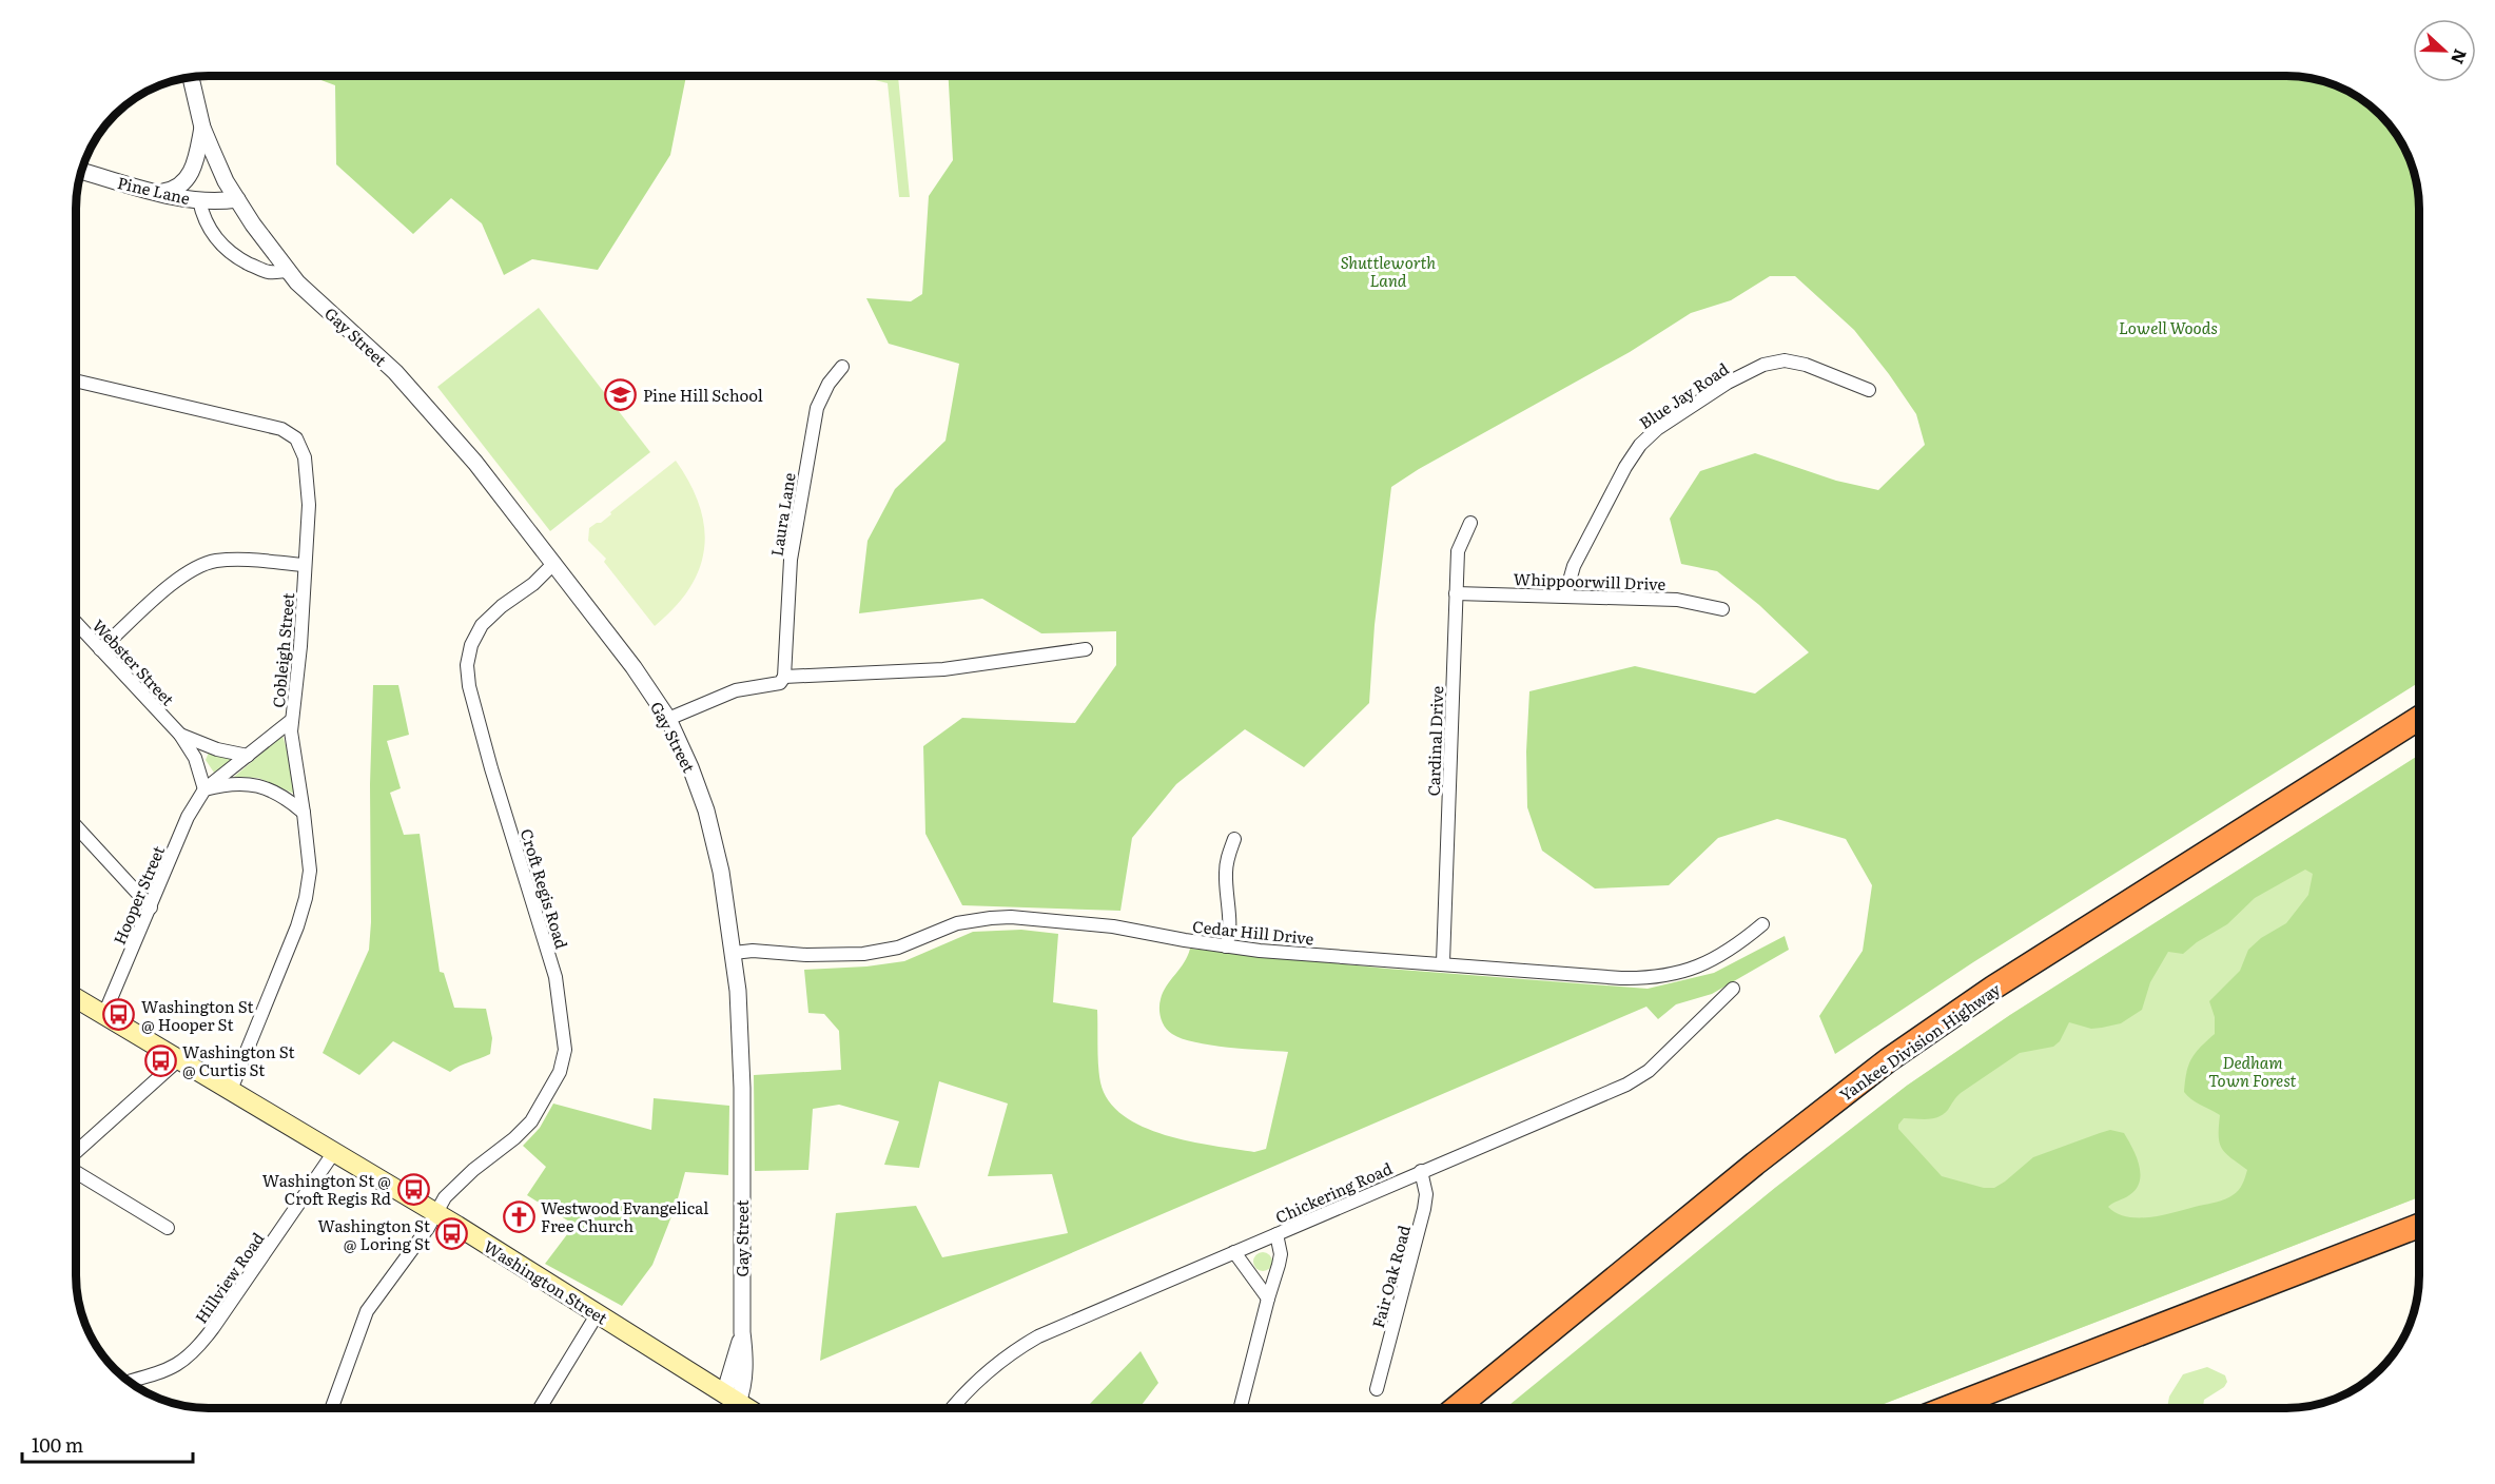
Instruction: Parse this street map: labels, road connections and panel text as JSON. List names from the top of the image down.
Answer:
{
  "streets": {
    "highway": ["Yankee Division Highway"],
    "main road": ["Washington Street"],
    "street": [
      "Pine Lane",
      "Gay Street",
      "Blue Jay Road",
      "Laura Lane",
      "Whippoorwill Drive",
      "Cobleigh Street",
      "Webster Street",
      "Cardinal Drive",
      "Croft Regis Road",
      "Hooper Street",
      "Cedar Hill Drive",
      "Chickering Road",
      "Fair Oak Road",
      "Hillview Road"
    ]
  },
  "crossings": [
    ["Pine Lane", "Gay Street"],
    ["Gay Street", "Croft Regis Road"],
    ["Gay Street", "Cedar Hill Drive"],
    ["Gay Street", "Washington Street"],
    ["Blue Jay Road", "Whippoorwill Drive"],
    ["Whippoorwill Drive", "Cardinal Drive"],
    ["Cobleigh Street", "Hooper Street"],
    ["Cobleigh Street", "Washington Street"],
    ["Webster Street", "Hooper Street"],
    ["Cardinal Drive", "Cedar Hill Drive"],
    ["Croft Regis Road", "Washington Street"],
    ["Hooper Street", "Washington Street"],
    ["Chickering Road", "Fair Oak Road"],
    ["Hillview Road", "Washington Street"]
  ],
  "parks": ["Shuttleworth Land", "Lowell Woods", "Dedham Town Forest"],
  "places": {
    "school or university": ["Pine Hill School"],
    "bus stop": [
      "Washington St @ Hooper St",
      "Washington St @ Curtis St",
      "Washington St @ Croft Regis Rd",
      "Washington St @ Loring St"
    ],
    "church": ["Westwood Evangelical Free Church"]
  },
  "scale_bar": "100 m",
  "north": "right"
}
